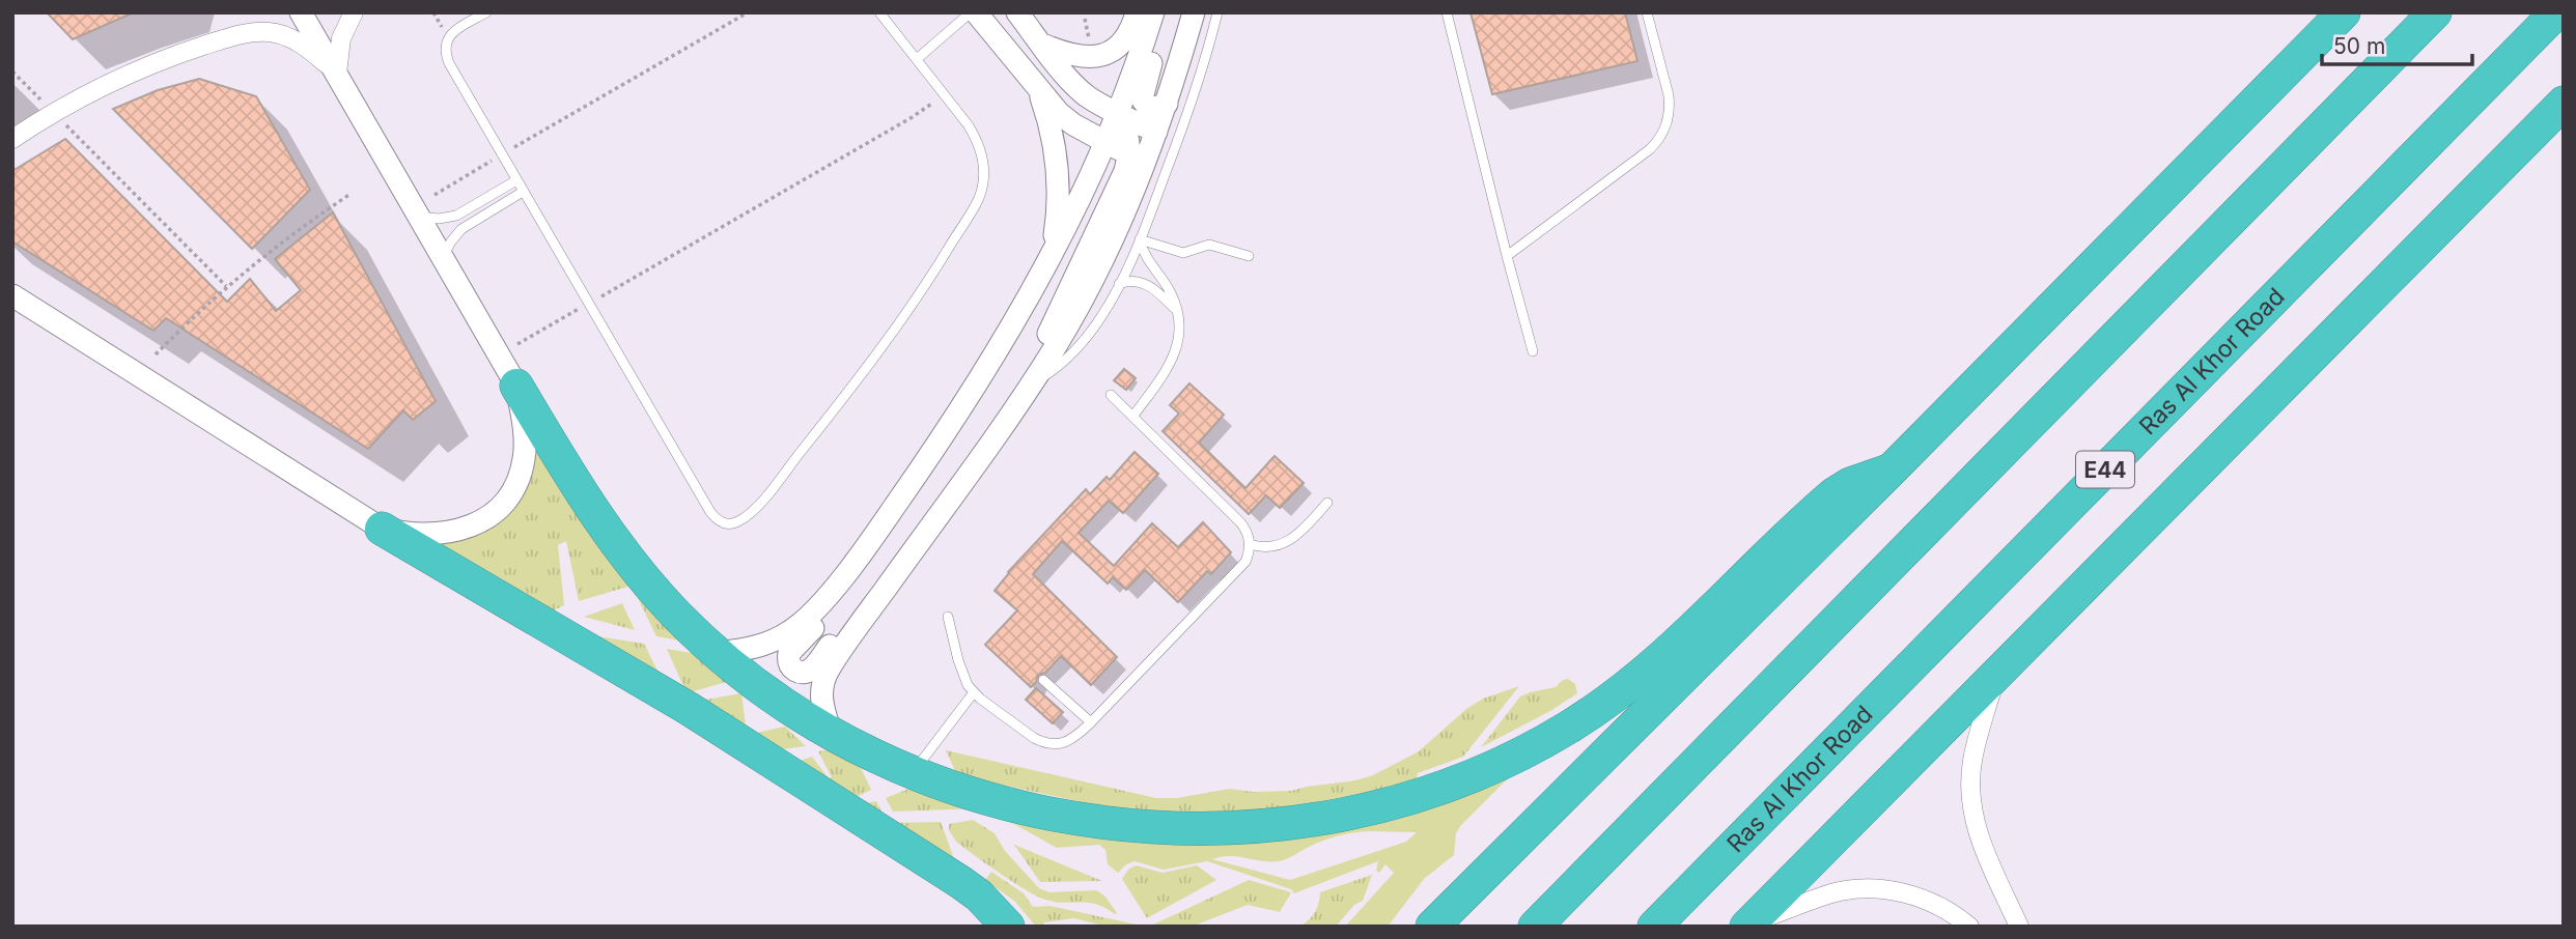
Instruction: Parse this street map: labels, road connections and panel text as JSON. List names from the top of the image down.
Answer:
{
  "streets": {
    "highway": ["Ras Al Khor Road", "E44"]
  },
  "scale_bar": "50 m"
}
